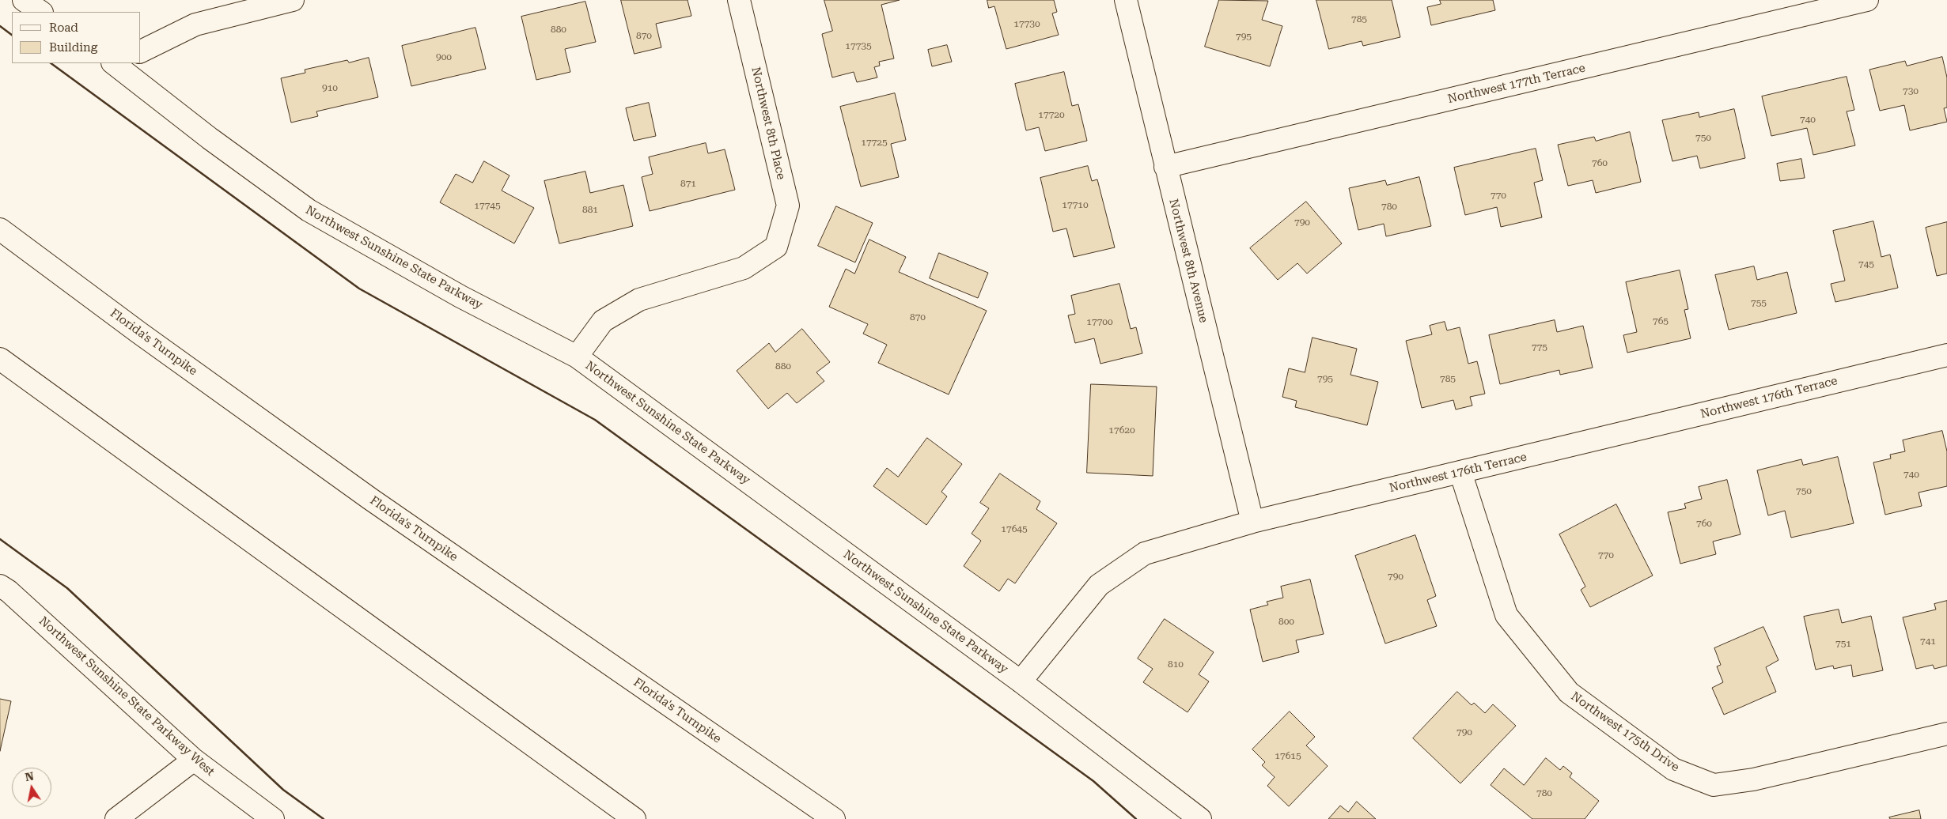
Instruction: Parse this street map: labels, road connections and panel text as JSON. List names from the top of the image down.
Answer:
{
  "streets": {
    "main road": [
      "Northwest 177th Terrace",
      "Northwest 8th Place",
      "Northwest Sunshine State Parkway",
      "Northwest 8th Avenue",
      "Florida's Turnpike",
      "Northwest 176th Terrace",
      "Northwest Sunshine State Parkway West",
      "Northwest 175th Drive"
    ]
  },
  "crossings": [
    ["Northwest 177th Terrace", "Northwest 8th Avenue"],
    ["Northwest 8th Place", "Northwest Sunshine State Parkway"],
    ["Northwest Sunshine State Parkway", "Northwest 176th Terrace"],
    ["Northwest 8th Avenue", "Northwest 176th Terrace"],
    ["Northwest 176th Terrace", "Northwest 175th Drive"]
  ],
  "house_numbers": [
    "785",
    "17730",
    "880",
    "870",
    "795",
    "17735",
    "900",
    "910",
    "730",
    "17720",
    "740",
    "750",
    "17725",
    "760",
    "871",
    "770",
    "17710",
    "17745",
    "780",
    "881",
    "790",
    "745",
    "755",
    "870",
    "765",
    "17700",
    "775",
    "880",
    "795",
    "785",
    "17620",
    "740",
    "750",
    "760",
    "17645",
    "770",
    "790",
    "800",
    "741",
    "751",
    "810",
    "790",
    "17615",
    "780"
  ],
  "legend": ["Road", "Building"],
  "north": "top"
}
